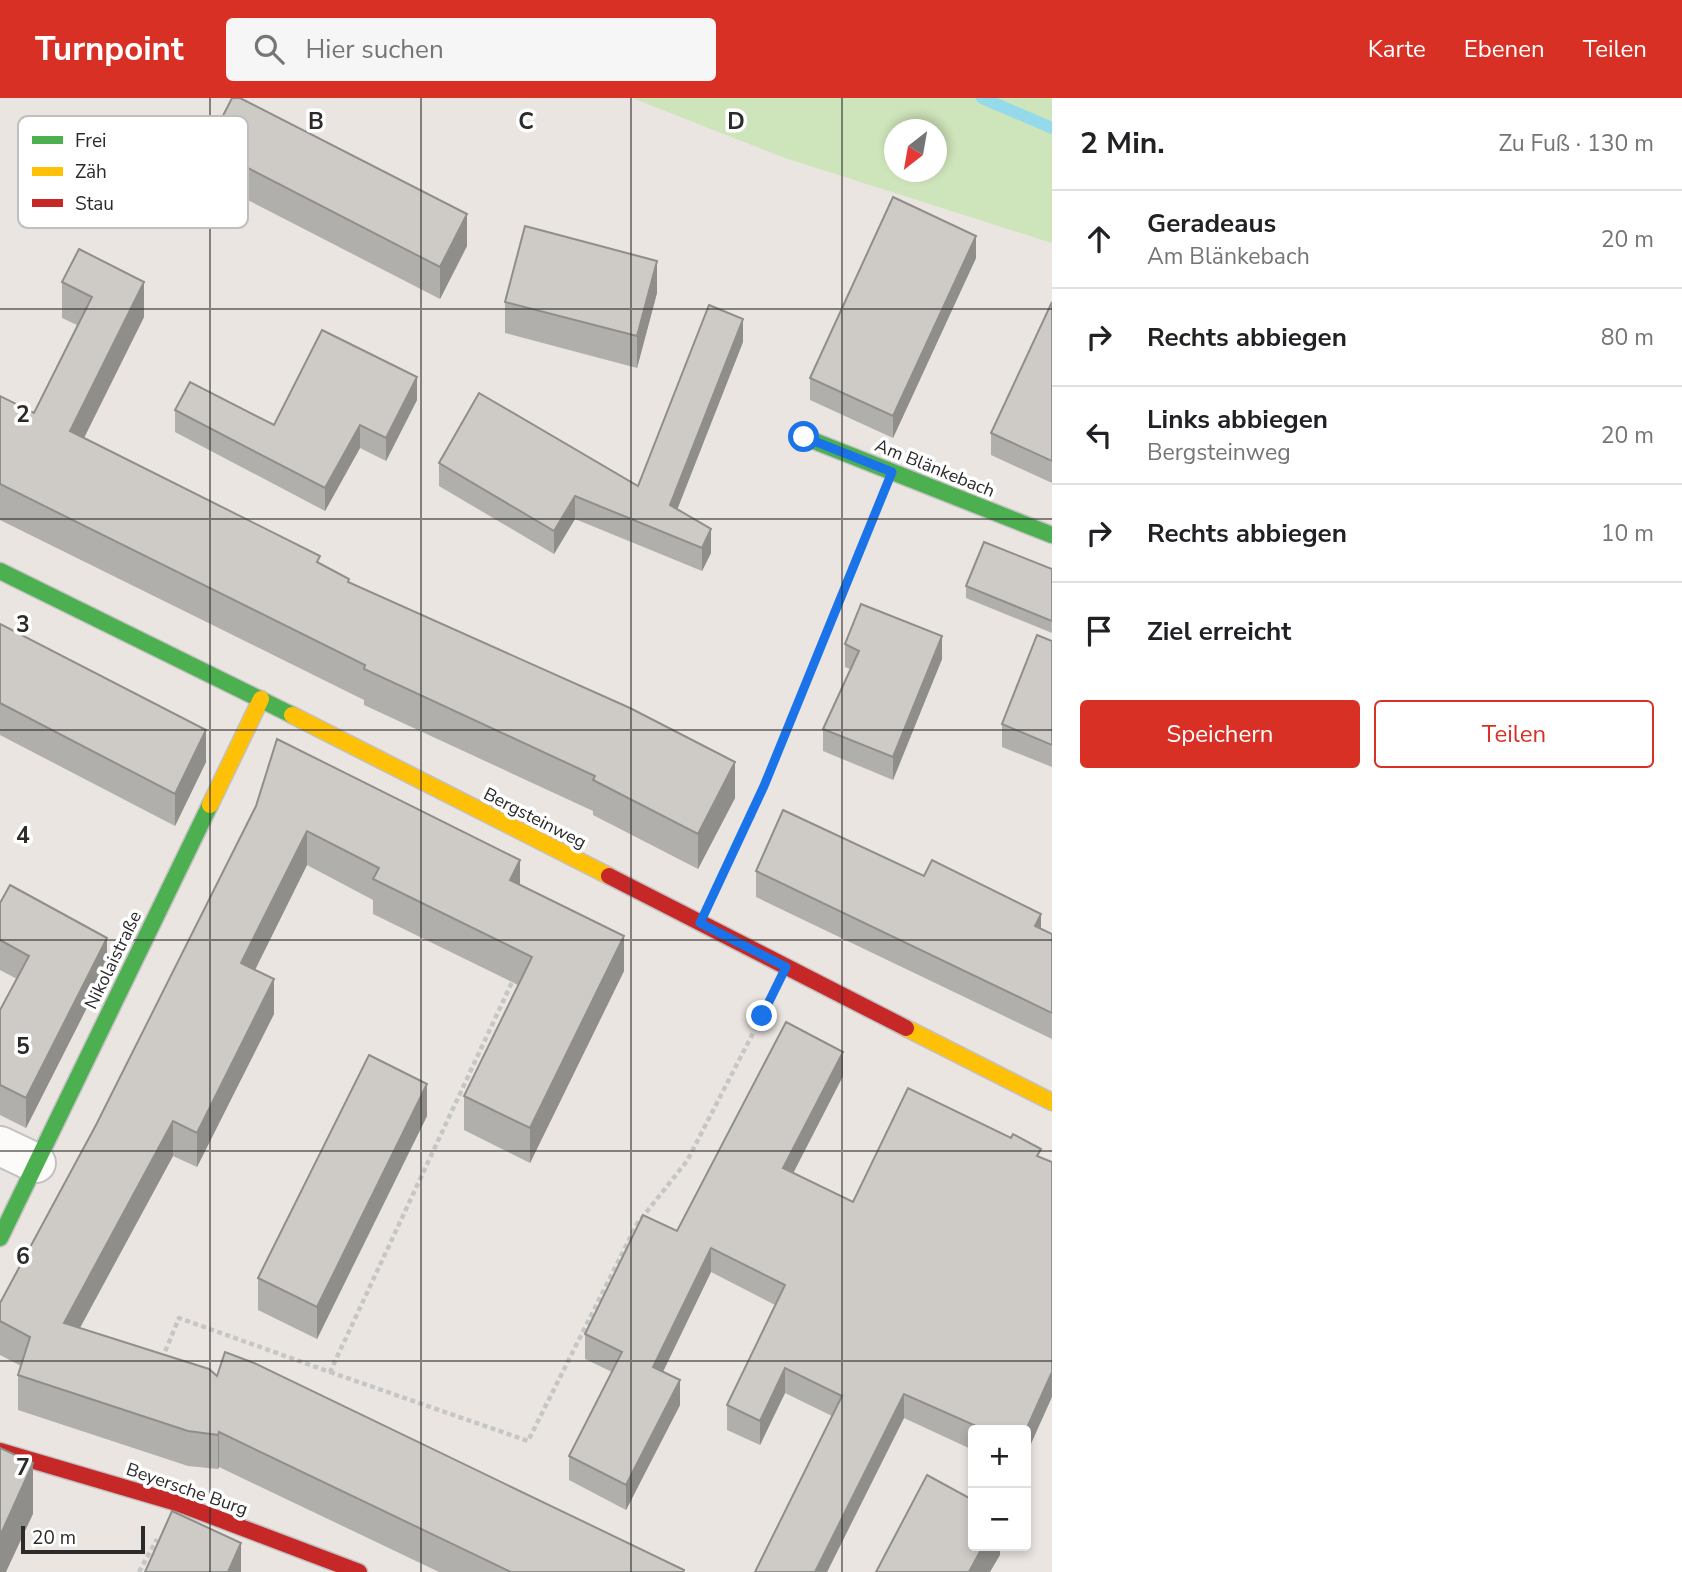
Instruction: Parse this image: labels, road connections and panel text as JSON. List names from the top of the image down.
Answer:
{
  "streets": {
    "street": [
      "Am Blänkebach",
      "Bergsteinweg",
      "Nikolaistraße",
      "Beyersche Burg"
    ]
  },
  "crossings": [
    ["Bergsteinweg", "Nikolaistraße"]
  ],
  "legend": ["Frei", "Zäh", "Stau"],
  "scale_bar": "20 m",
  "north": "bottom left",
  "page": {
    "header": "Turnpoint",
    "search": "Hier suchen",
    "nav": ["Karte", "Ebenen", "Teilen"],
    "heading": ["2 Min.", "Zu Fuß · 130 m"],
    "list": [
      ["Geradeaus", "Am Blänkebach", "20 m"],
      ["Rechts abbiegen", "80 m"],
      ["Links abbiegen", "Bergsteinweg", "20 m"],
      ["Rechts abbiegen", "10 m"],
      "Ziel erreicht"
    ],
    "buttons": ["Speichern", "Teilen"],
    "map_buttons": ["+", "−"],
    "scale": "20 m"
  },
  "grid": {
    "columns": ["B", "C", "D"],
    "rows": [
      "2",
      "3",
      "4",
      "5",
      "6",
      "7"
    ]
  }
}
